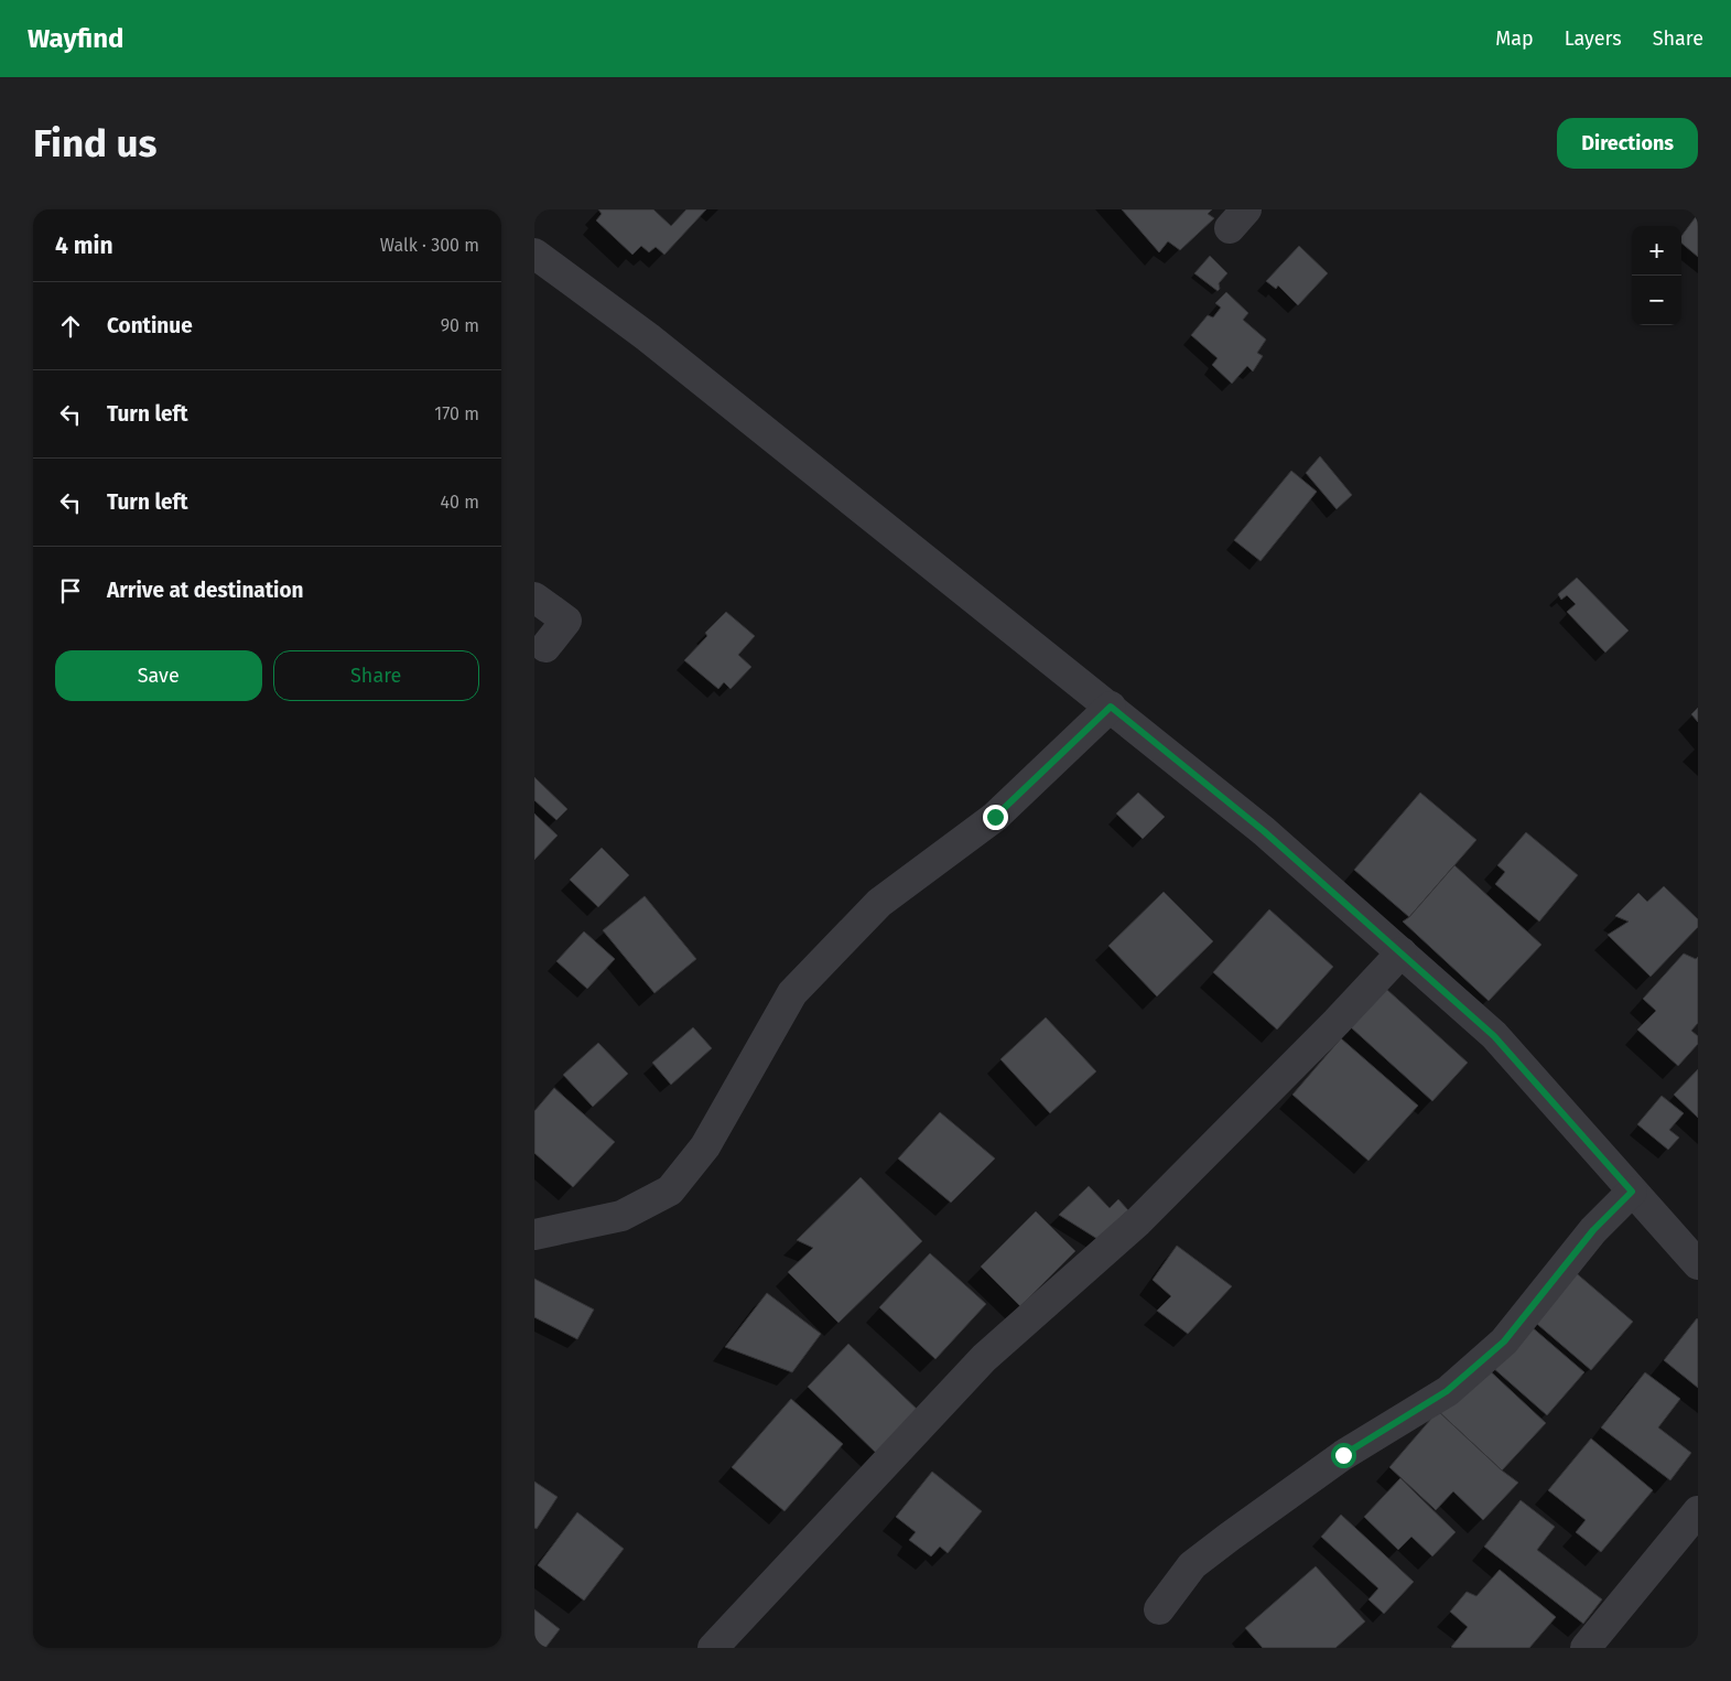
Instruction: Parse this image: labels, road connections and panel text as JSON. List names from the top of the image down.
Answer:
{
  "page": {
    "header": "Wayfind",
    "nav": ["Map", "Layers", "Share"],
    "buttons": [
      "Directions",
      ["Save", "Share"]
    ],
    "title": "Find us",
    "heading": ["4 min", "Walk · 300 m"],
    "map_buttons": ["+", "−"],
    "list": [
      ["Continue", "90 m"],
      ["Turn left", "170 m"],
      ["Turn left", "40 m"],
      "Arrive at destination"
    ]
  }
}
